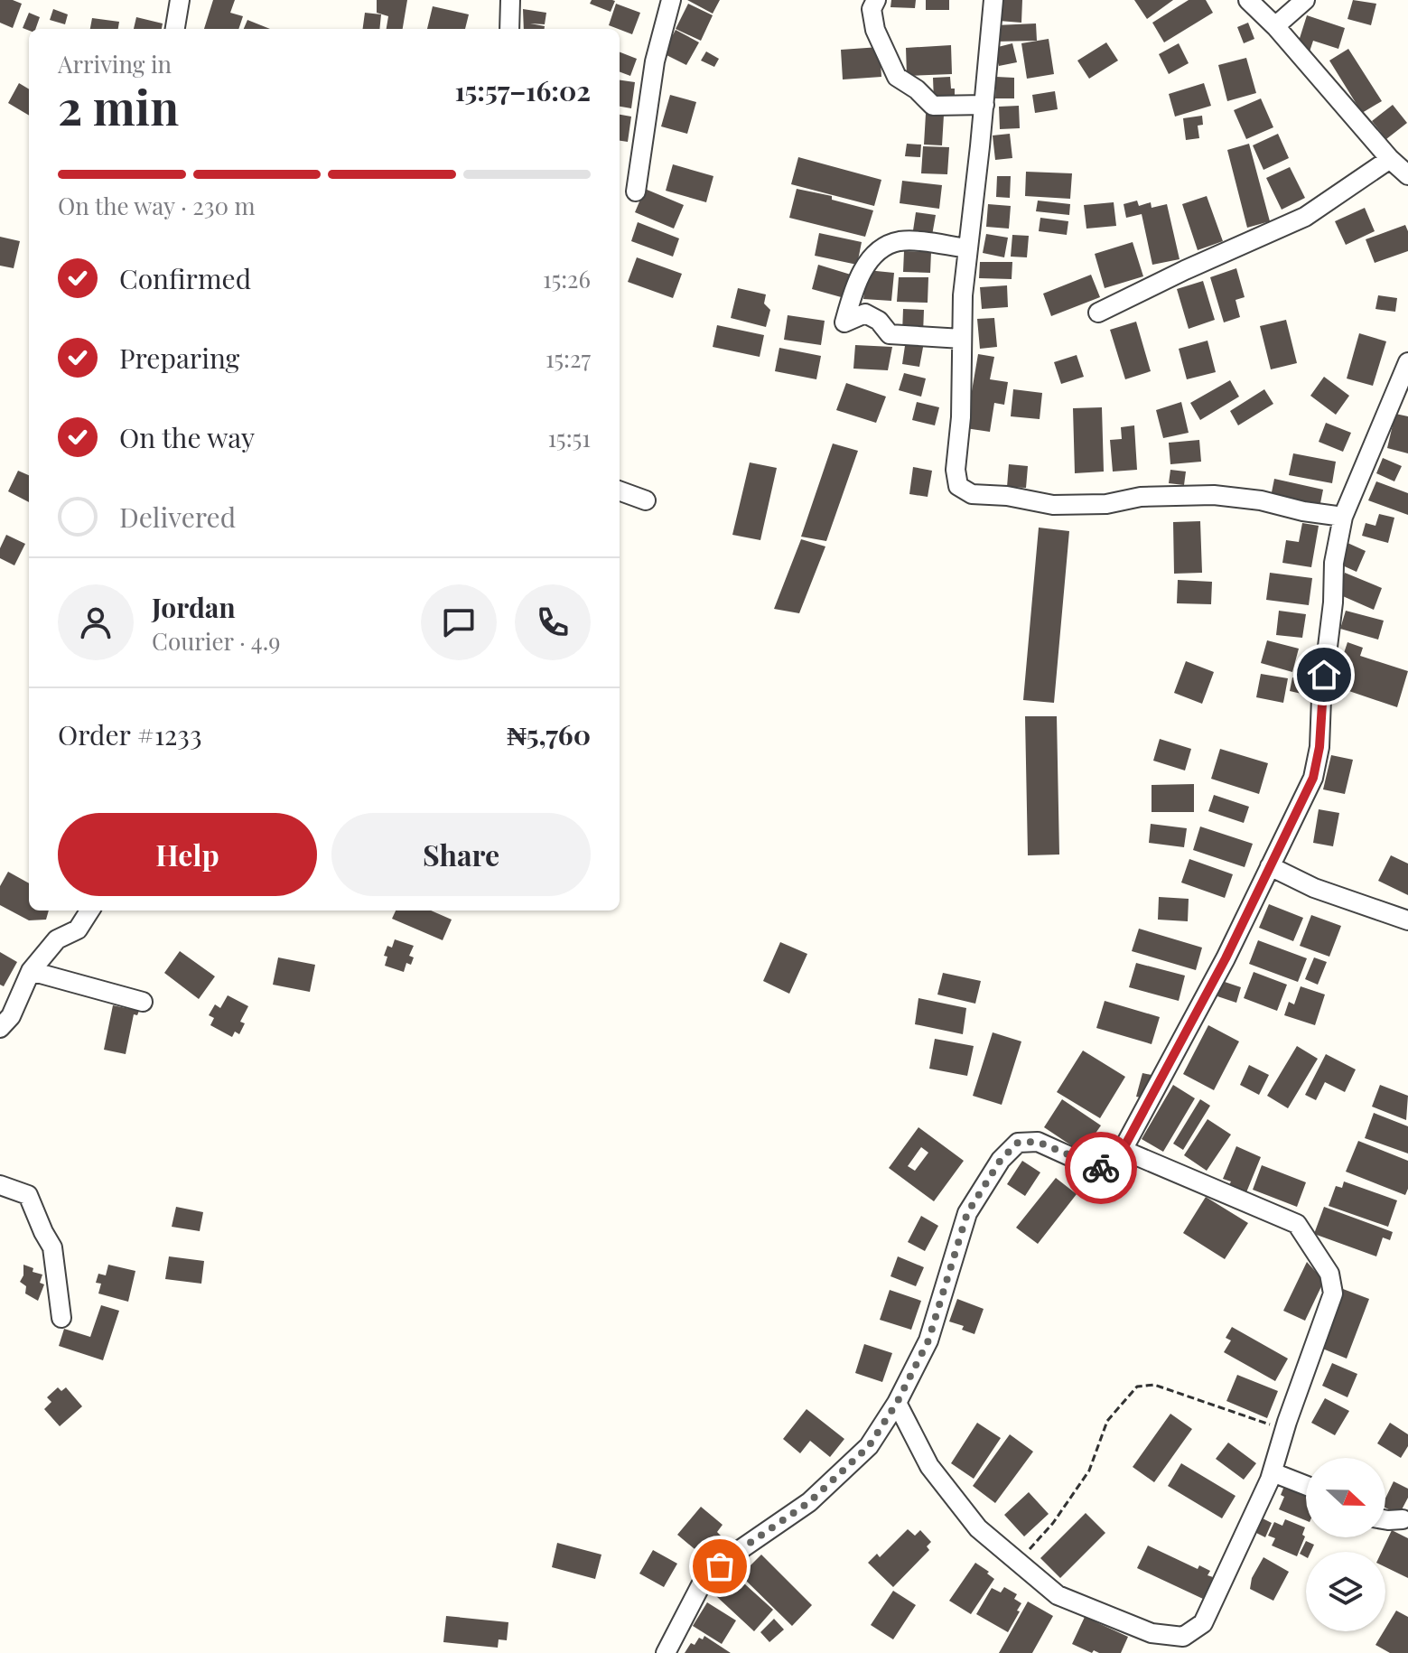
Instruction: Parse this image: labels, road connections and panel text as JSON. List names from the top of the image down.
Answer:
{
  "north": "right",
  "page": {
    "heading": ["2 min", "Arriving in", "15:57–16:02"],
    "panel": [
      "Jordan",
      "Courier · 4.9",
      "Order #1233",
      "₦5,760"
    ],
    "bar": "On the way · 230 m",
    "list": [
      ["Confirmed", "15:26"],
      ["Preparing", "15:27"],
      ["On the way", "15:51"],
      "Delivered"
    ],
    "buttons": ["Help", "Share"]
  }
}
